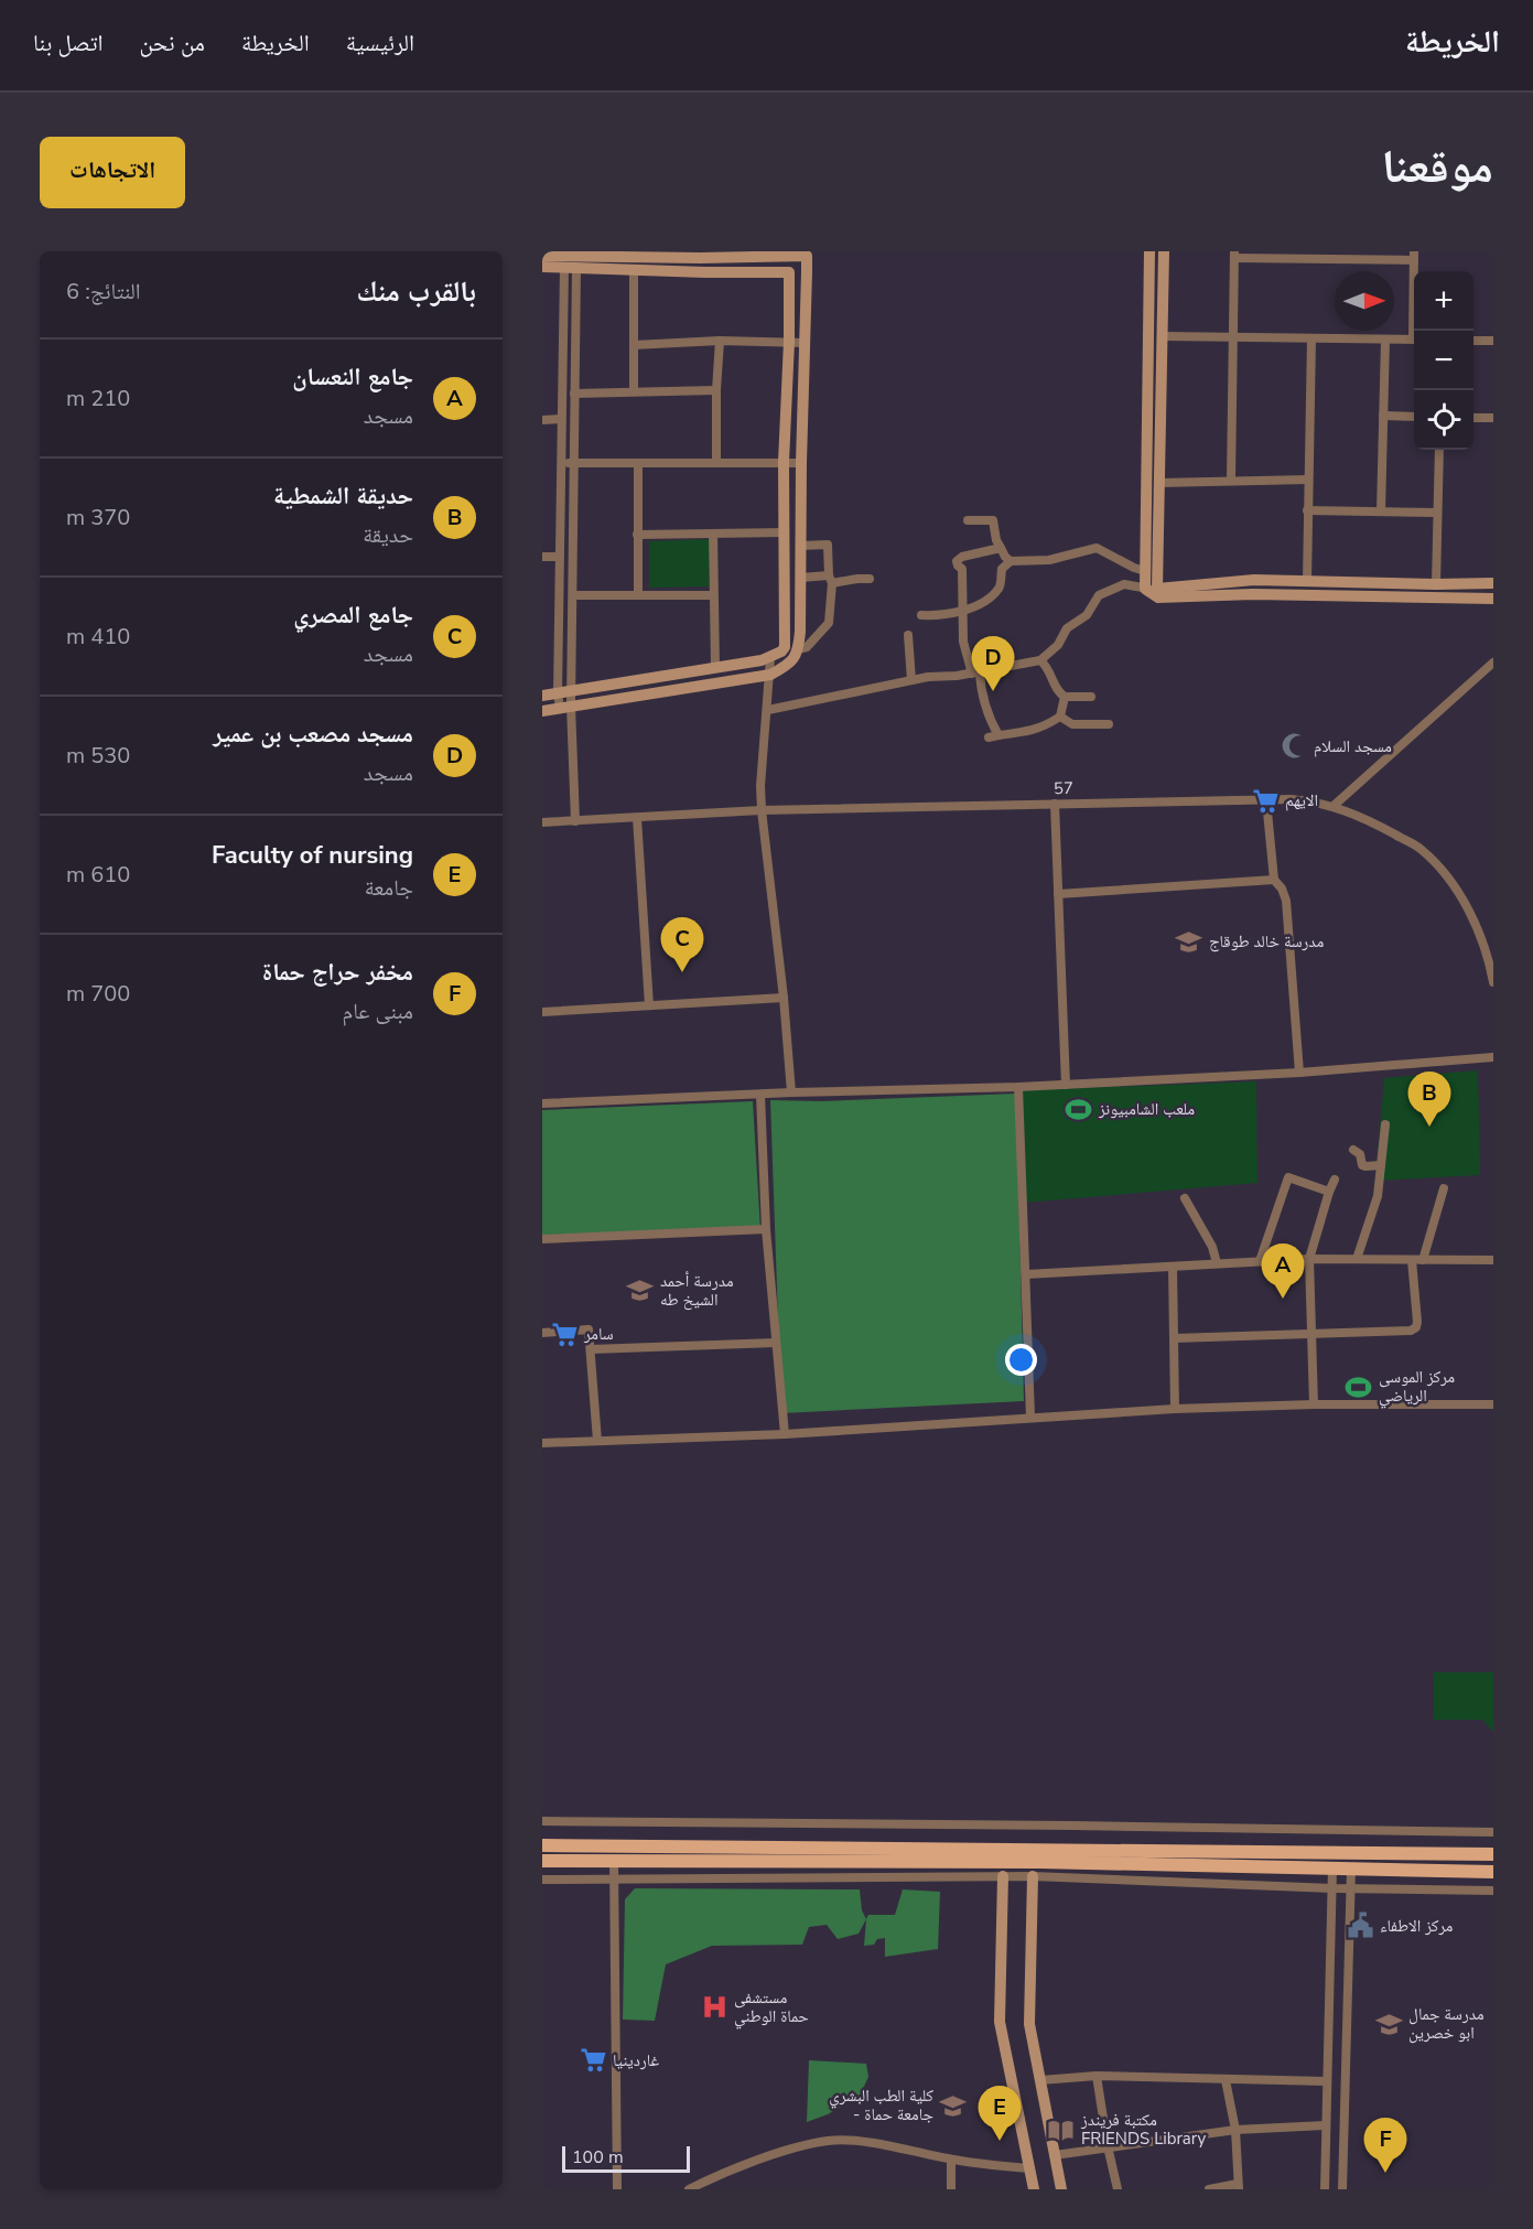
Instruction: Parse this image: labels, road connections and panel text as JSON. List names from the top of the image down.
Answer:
{
  "streets": {
    "street": ["57"]
  },
  "places": {
    "mosque": ["مسجد السلام"],
    "supermarket": ["الايهم", "سامر", "غاردينيا"],
    "school or university": [
      "مدرسة خالد طوقاج",
      "مدرسة أحمد الشيخ طه",
      "مدرسة جمال ابو خصرين",
      "كلية الطب البشري - جامعة حماة"
    ],
    "sports": ["ملعب الشامبيونز", "مركز الموسى الرياضي"],
    "public building": ["مركز الاطفاء"],
    "hospital": ["مستشفى حماة الوطني"],
    "library": ["مكتبة فريندز FRIENDS Library"]
  },
  "scale_bar": "100 m",
  "north": "right",
  "page": {
    "header": "الخريطة",
    "nav": [
      "الرئيسية",
      "الخريطة",
      "من نحن",
      "اتصل بنا"
    ],
    "title": "موقعنا",
    "buttons": "الاتجاهات",
    "heading": ["بالقرب منك", "النتائج: 6"],
    "map_buttons": ["+", "−"],
    "list": [
      {
        "mark": "A",
        "name": "جامع النعسان",
        "note": "مسجد",
        "value": "210 m"
      },
      {
        "mark": "B",
        "name": "حديقة الشمطية",
        "note": "حديقة",
        "value": "370 m"
      },
      {
        "mark": "C",
        "name": "جامع المصري",
        "note": "مسجد",
        "value": "410 m"
      },
      {
        "mark": "D",
        "name": "مسجد مصعب بن عمير",
        "note": "مسجد",
        "value": "530 m"
      },
      {
        "mark": "E",
        "name": "Faculty of nursing",
        "note": "جامعة",
        "value": "610 m"
      },
      {
        "mark": "F",
        "name": "مخفر حراج حماة",
        "note": "مبنى عام",
        "value": "700 m"
      }
    ],
    "pins": [
      "D",
      "C",
      "B",
      "A",
      "E",
      "F"
    ],
    "scale": "100 m"
  }
}
